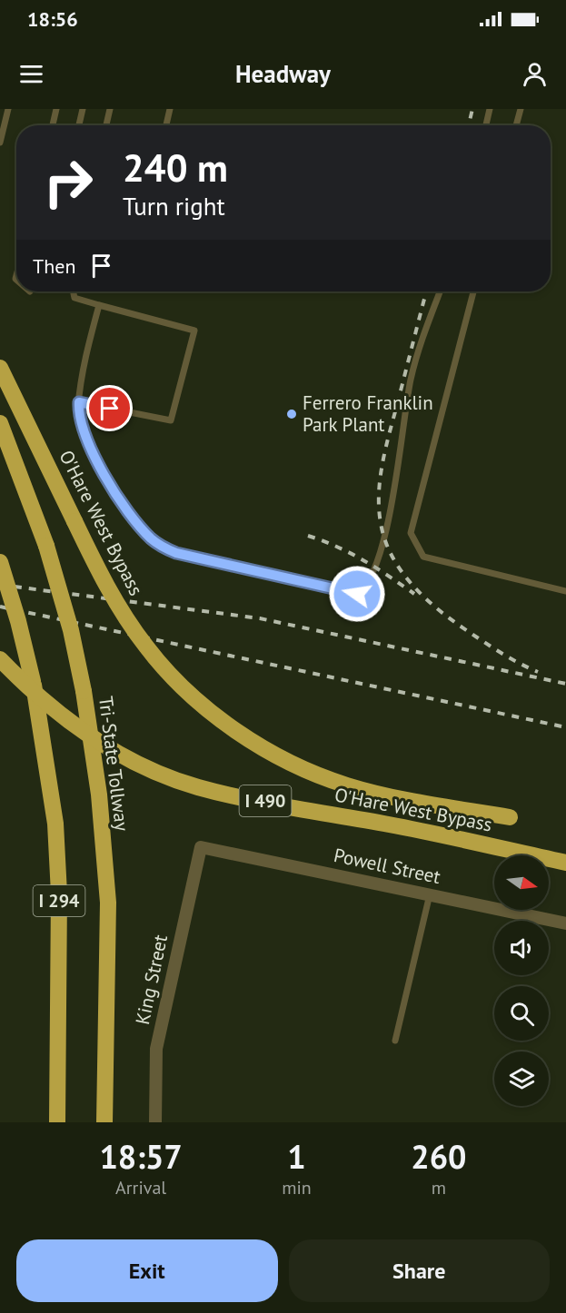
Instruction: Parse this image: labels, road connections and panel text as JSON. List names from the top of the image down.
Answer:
{
  "streets": {
    "highway": [
      "O'Hare West Bypass",
      "Tri-State Tollway",
      "I 490",
      "I 294"
    ],
    "street": ["Powell Street", "King Street"]
  },
  "crossings": [
    ["Powell Street", "King Street"]
  ],
  "places": ["Ferrero Franklin Park Plant"],
  "north": "right",
  "page": {
    "status": "18:56",
    "header": "Headway",
    "turn": ["240 m", "Turn right"],
    "then": "Then",
    "eta": [
      "18:57",
      "Arrival",
      "1",
      "min",
      "260",
      "m"
    ],
    "buttons": ["Exit", "Share"]
  }
}
